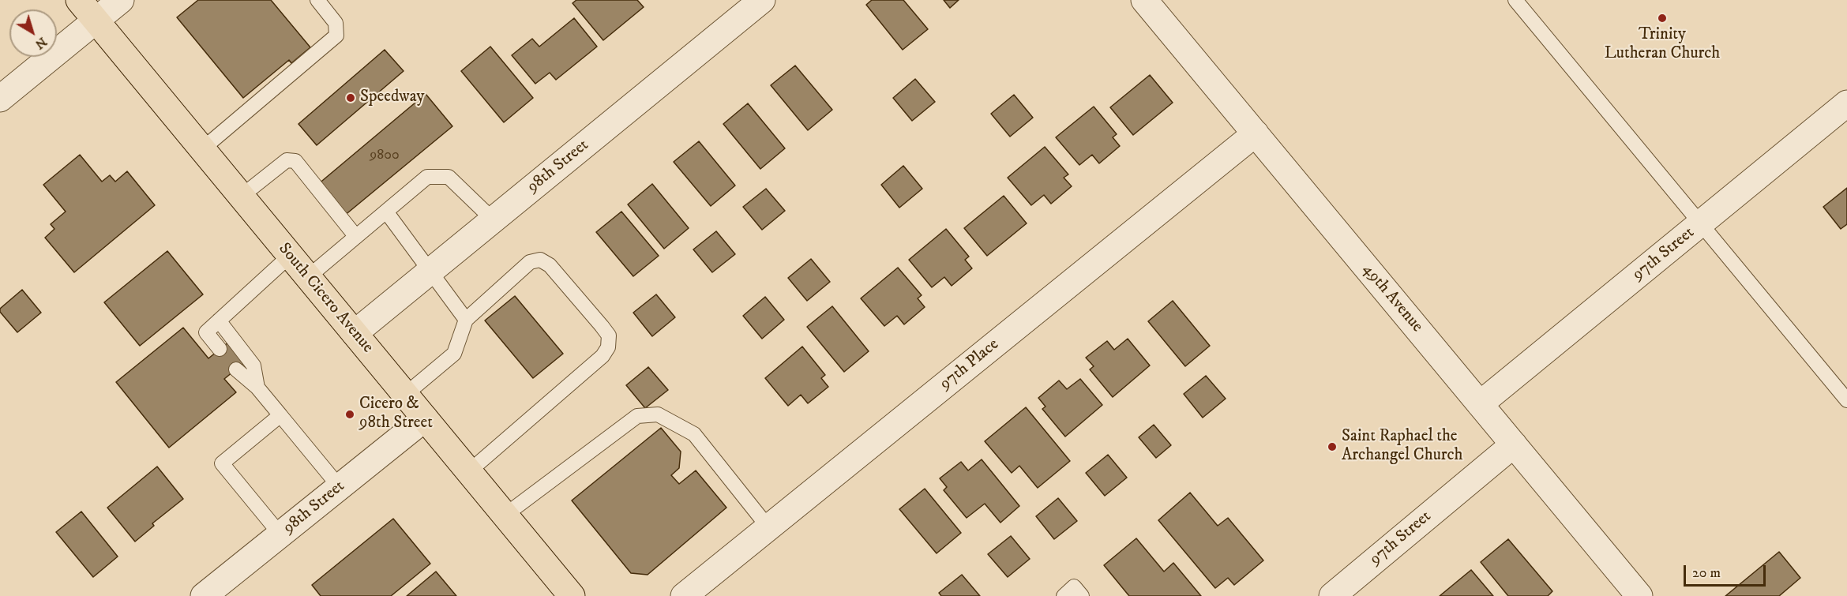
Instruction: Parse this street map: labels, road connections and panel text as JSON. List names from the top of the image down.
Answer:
{
  "streets": {
    "main road": ["South Cicero Avenue"],
    "street": [
      "98th Street",
      "97th Street",
      "49th Avenue",
      "97th Place"
    ]
  },
  "crossings": [
    ["98th Street", "South Cicero Avenue"],
    ["97th Street", "49th Avenue"],
    ["49th Avenue", "97th Place"]
  ],
  "places": [
    "Trinity Lutheran Church",
    "Speedway",
    "Cicero & 98th Street",
    "Saint Raphael the Archangel Church"
  ],
  "house_numbers": ["9800"],
  "scale_bar": "20 m",
  "north": "bottom right"
}
